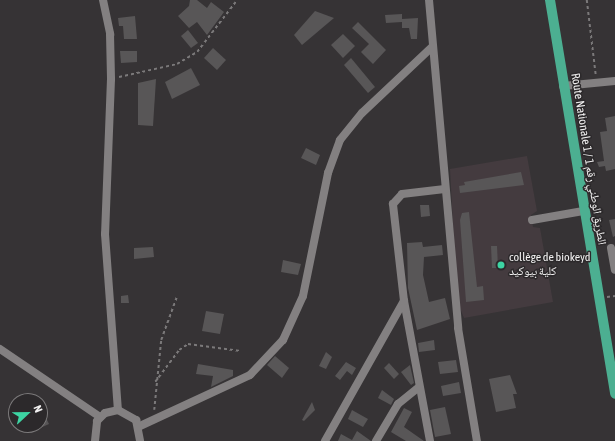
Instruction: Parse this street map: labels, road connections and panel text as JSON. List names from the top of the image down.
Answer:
{
  "streets": {
    "main road": ["Route Nationale 1 / الطريق الوطني رقم 1"]
  },
  "places": ["collège de biokeyd كلية بيوكيد"],
  "north": "right"
}
